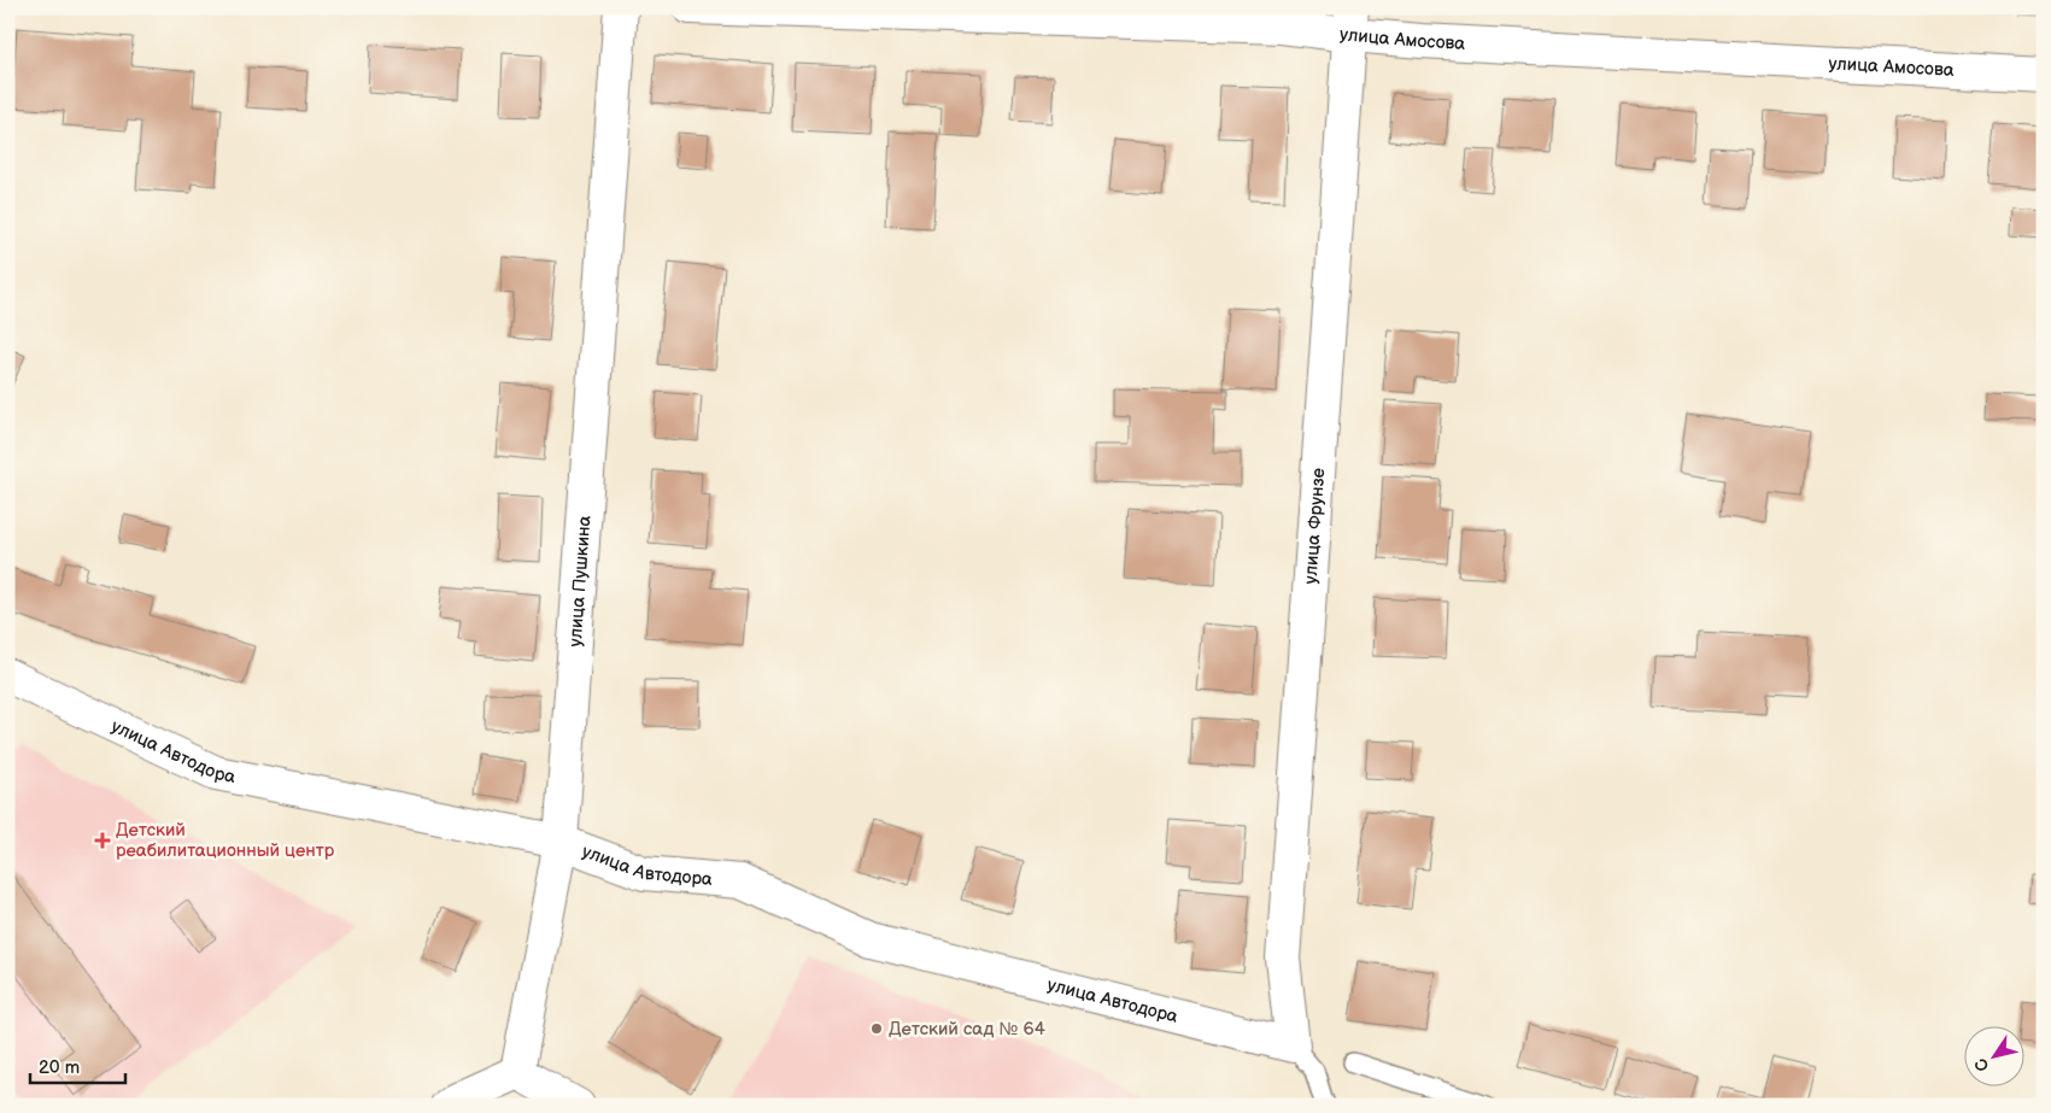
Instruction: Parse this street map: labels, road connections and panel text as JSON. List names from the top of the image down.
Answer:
{
  "streets": {
    "street": [
      "улица Амосова",
      "улица Фрунзе",
      "улица Пушкина",
      "улица Автодора"
    ]
  },
  "crossings": [
    ["улица Амосова", "улица Фрунзе"],
    ["улица Фрунзе", "улица Автодора"],
    ["улица Пушкина", "улица Автодора"]
  ],
  "places": {
    "health": ["Детский реабилитационный центр"],
    "other": ["Детский сад № 64"]
  },
  "scale_bar": "20 m",
  "north": "bottom left"
}
